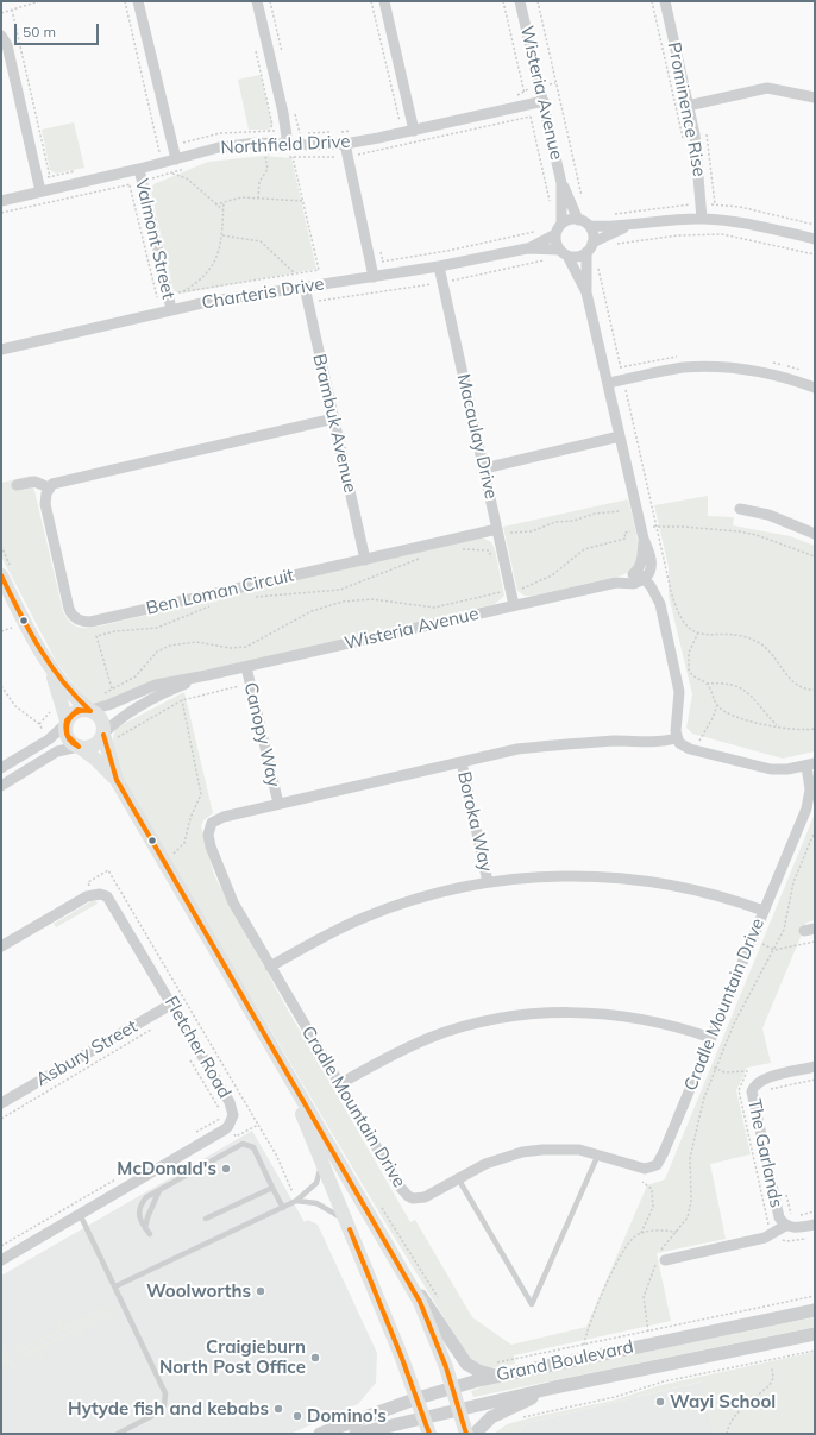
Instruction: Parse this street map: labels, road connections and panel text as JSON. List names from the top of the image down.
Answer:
{
  "streets": {
    "street": [
      "Wisteria Avenue",
      "Prominence Rise",
      "Northfield Drive",
      "Valmont Street",
      "Charteris Drive",
      "Brambuk Avenue",
      "Macaulay Drive",
      "Ben Loman Circuit",
      "Canopy Way",
      "Boroka Way",
      "Cradle Mountain Drive",
      "Fletcher Road",
      "Asbury Street",
      "The Garlands",
      "Grand Boulevard"
    ]
  },
  "crossings": [
    ["Wisteria Avenue", "Northfield Drive"],
    ["Wisteria Avenue", "Charteris Drive"],
    ["Wisteria Avenue", "Macaulay Drive"],
    ["Wisteria Avenue", "Canopy Way"],
    ["Northfield Drive", "Valmont Street"],
    ["Valmont Street", "Charteris Drive"],
    ["Charteris Drive", "Brambuk Avenue"],
    ["Charteris Drive", "Macaulay Drive"],
    ["Brambuk Avenue", "Ben Loman Circuit"],
    ["Macaulay Drive", "Ben Loman Circuit"],
    ["Canopy Way", "Cradle Mountain Drive"],
    ["Boroka Way", "Cradle Mountain Drive"],
    ["Fletcher Road", "Asbury Street"]
  ],
  "places": [
    "McDonald's",
    "Woolworths",
    "Craigieburn North Post Office",
    "Wayi School",
    "Hytyde fish and kebabs",
    "Domino's"
  ],
  "scale_bar": "50 m"
}
